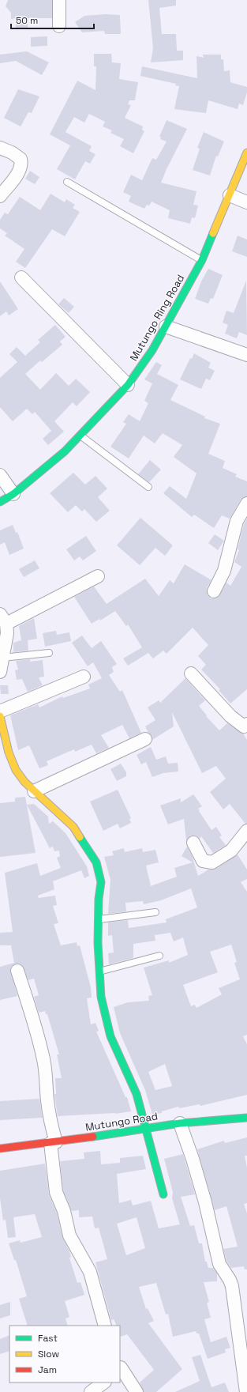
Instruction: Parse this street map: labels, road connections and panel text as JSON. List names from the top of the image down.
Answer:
{
  "streets": {
    "street": ["Mutungo Ring Road", "Mutungo Road"]
  },
  "legend": ["Fast", "Slow", "Jam"],
  "scale_bar": "50 m"
}
